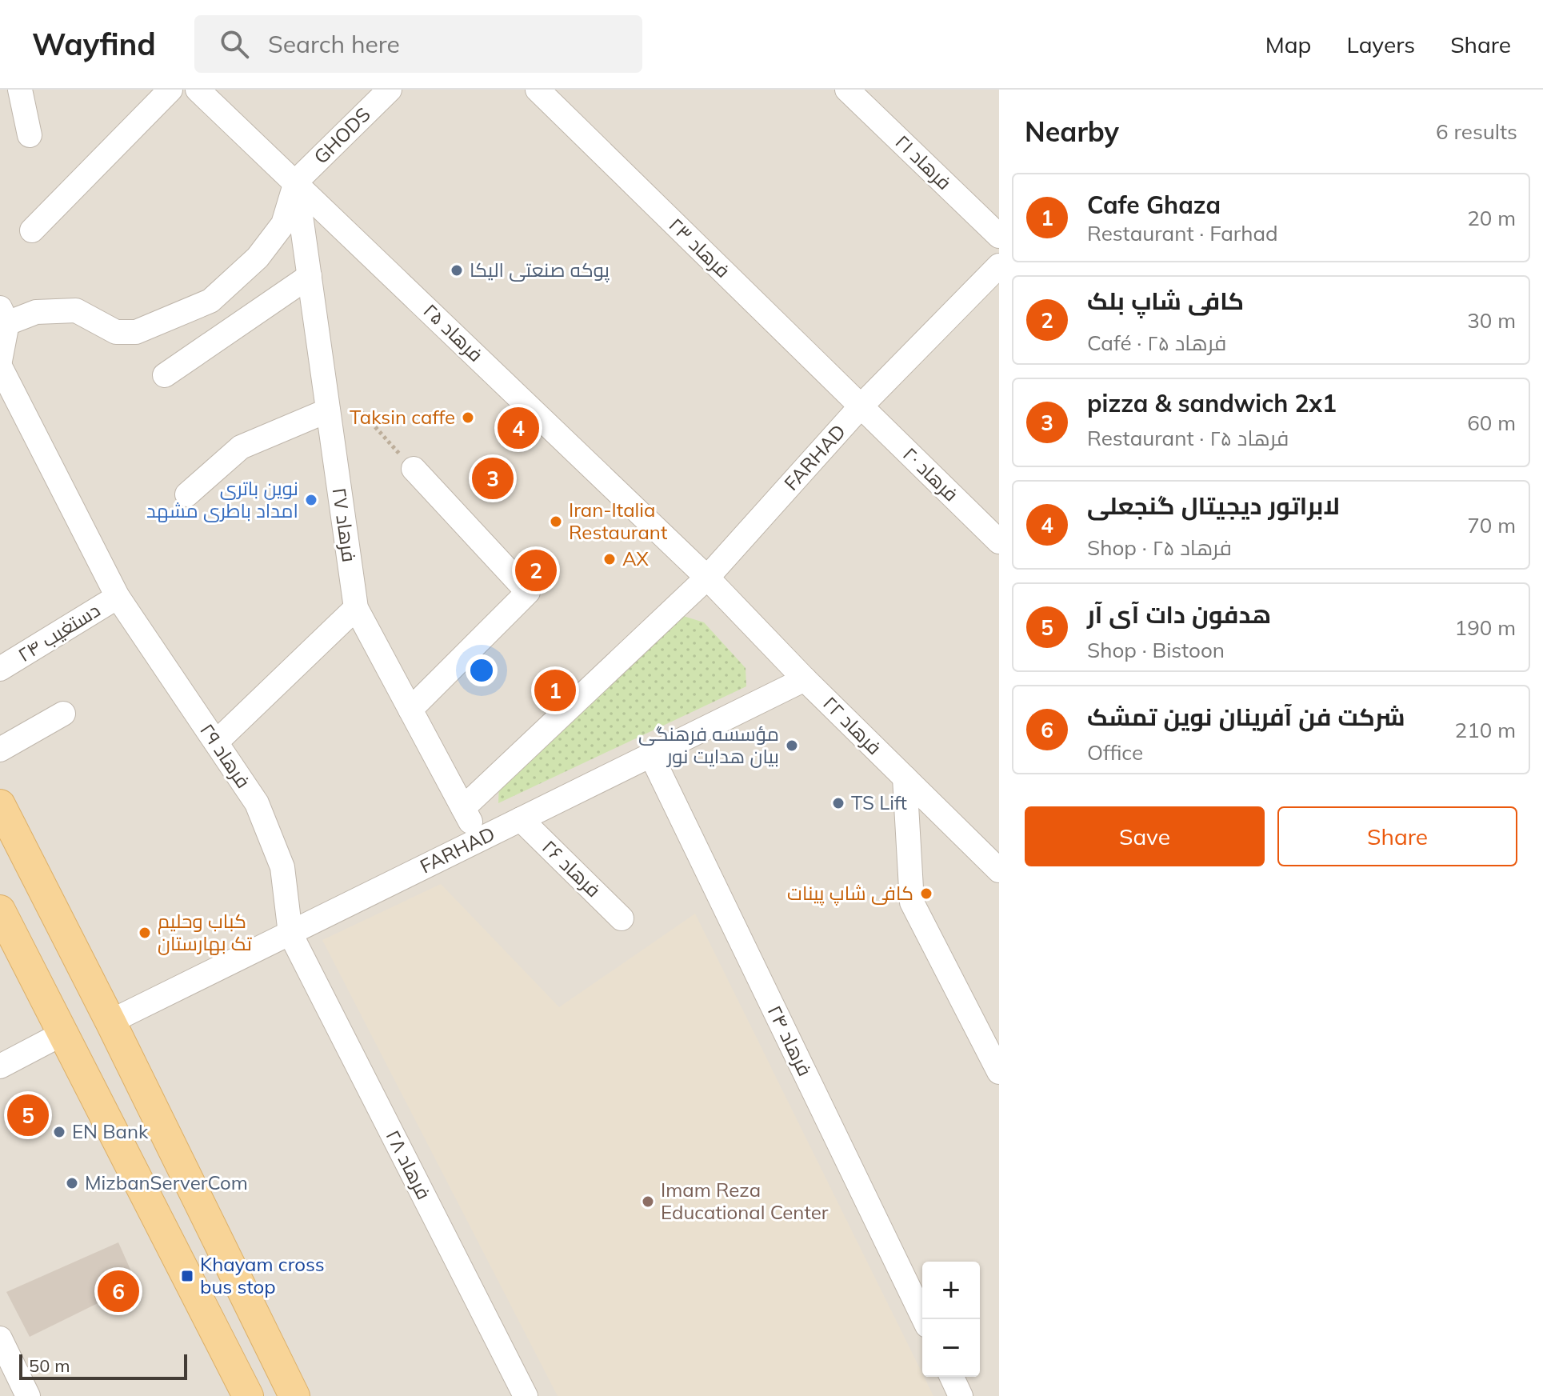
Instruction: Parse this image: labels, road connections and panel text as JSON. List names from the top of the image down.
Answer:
{
  "streets": {
    "street": [
      "GHODS",
      "فرهاد ۲۱",
      "فرهاد ۲۳",
      "فرهاد ۲۵",
      "FARHAD",
      "فرهاد ۲۰",
      "فرهاد ۲۷",
      "دستغیب ۲۴",
      "فرهاد ۲۲",
      "فرهاد ۲۹",
      "فرهاد ۲۶",
      "فرهاد ۲۴",
      "فرهاد ۲۸"
    ]
  },
  "crossings": [
    ["GHODS", "فرهاد ۲۵"],
    ["GHODS", "فرهاد ۲۷"],
    ["فرهاد ۲۳", "FARHAD"],
    ["فرهاد ۲۳", "فرهاد ۲۰"],
    ["فرهاد ۲۵", "FARHAD"],
    ["فرهاد ۲۵", "فرهاد ۲۷"],
    ["فرهاد ۲۵", "فرهاد ۲۲"],
    ["FARHAD", "فرهاد ۲۰"],
    ["FARHAD", "فرهاد ۲۷"],
    ["FARHAD", "فرهاد ۲۲"],
    ["FARHAD", "فرهاد ۲۹"],
    ["FARHAD", "فرهاد ۲۶"],
    ["FARHAD", "فرهاد ۲۴"],
    ["FARHAD", "فرهاد ۲۸"],
    ["دستغیب ۲۴", "فرهاد ۲۹"],
    ["فرهاد ۲۹", "فرهاد ۲۸"]
  ],
  "places": {
    "other": [
      "پوکه صنعتی الیکا",
      "Taksin caffe",
      "نوین باتری امداد باطری مشهد",
      "Iran-Italia Restaurant",
      "AX",
      "مؤسسه فرهنگی بیان هدایت نور",
      "TS Lift",
      "کافی شاپ پینات",
      "کباب وحلیم تک بهارستان",
      "EN Bank",
      "MizbanServerCom",
      "Imam Reza Educational Center"
    ],
    "transit": ["Khayam cross bus stop"]
  },
  "scale_bar": "50 m",
  "page": {
    "header": "Wayfind",
    "search": "Search here",
    "nav": ["Map", "Layers", "Share"],
    "heading": ["Nearby", "6 results"],
    "list": [
      {
        "mark": "1",
        "name": "Cafe Ghaza",
        "note": "Restaurant · Farhad",
        "value": "20 m"
      },
      {
        "mark": "2",
        "name": "کافی شاپ بلک",
        "note": "Café · فرهاد ۲۵",
        "value": "30 m"
      },
      {
        "mark": "3",
        "name": "pizza & sandwich 2x1",
        "note": "Restaurant · فرهاد ۲۵",
        "value": "60 m"
      },
      {
        "mark": "4",
        "name": "لابراتور دیجیتال گنجعلی",
        "note": "Shop · فرهاد ۲۵",
        "value": "70 m"
      },
      {
        "mark": "5",
        "name": "هدفون دات آی آر",
        "note": "Shop · Bistoon",
        "value": "190 m"
      },
      {
        "mark": "6",
        "name": "شرکت فن آفرینان نوین تمشک",
        "note": "Office",
        "value": "210 m"
      }
    ],
    "pins": [
      "4",
      "3",
      "2",
      "1",
      "5",
      "6"
    ],
    "buttons": ["Save", "Share"],
    "map_buttons": ["+", "−"],
    "scale": "50 m"
  }
}
